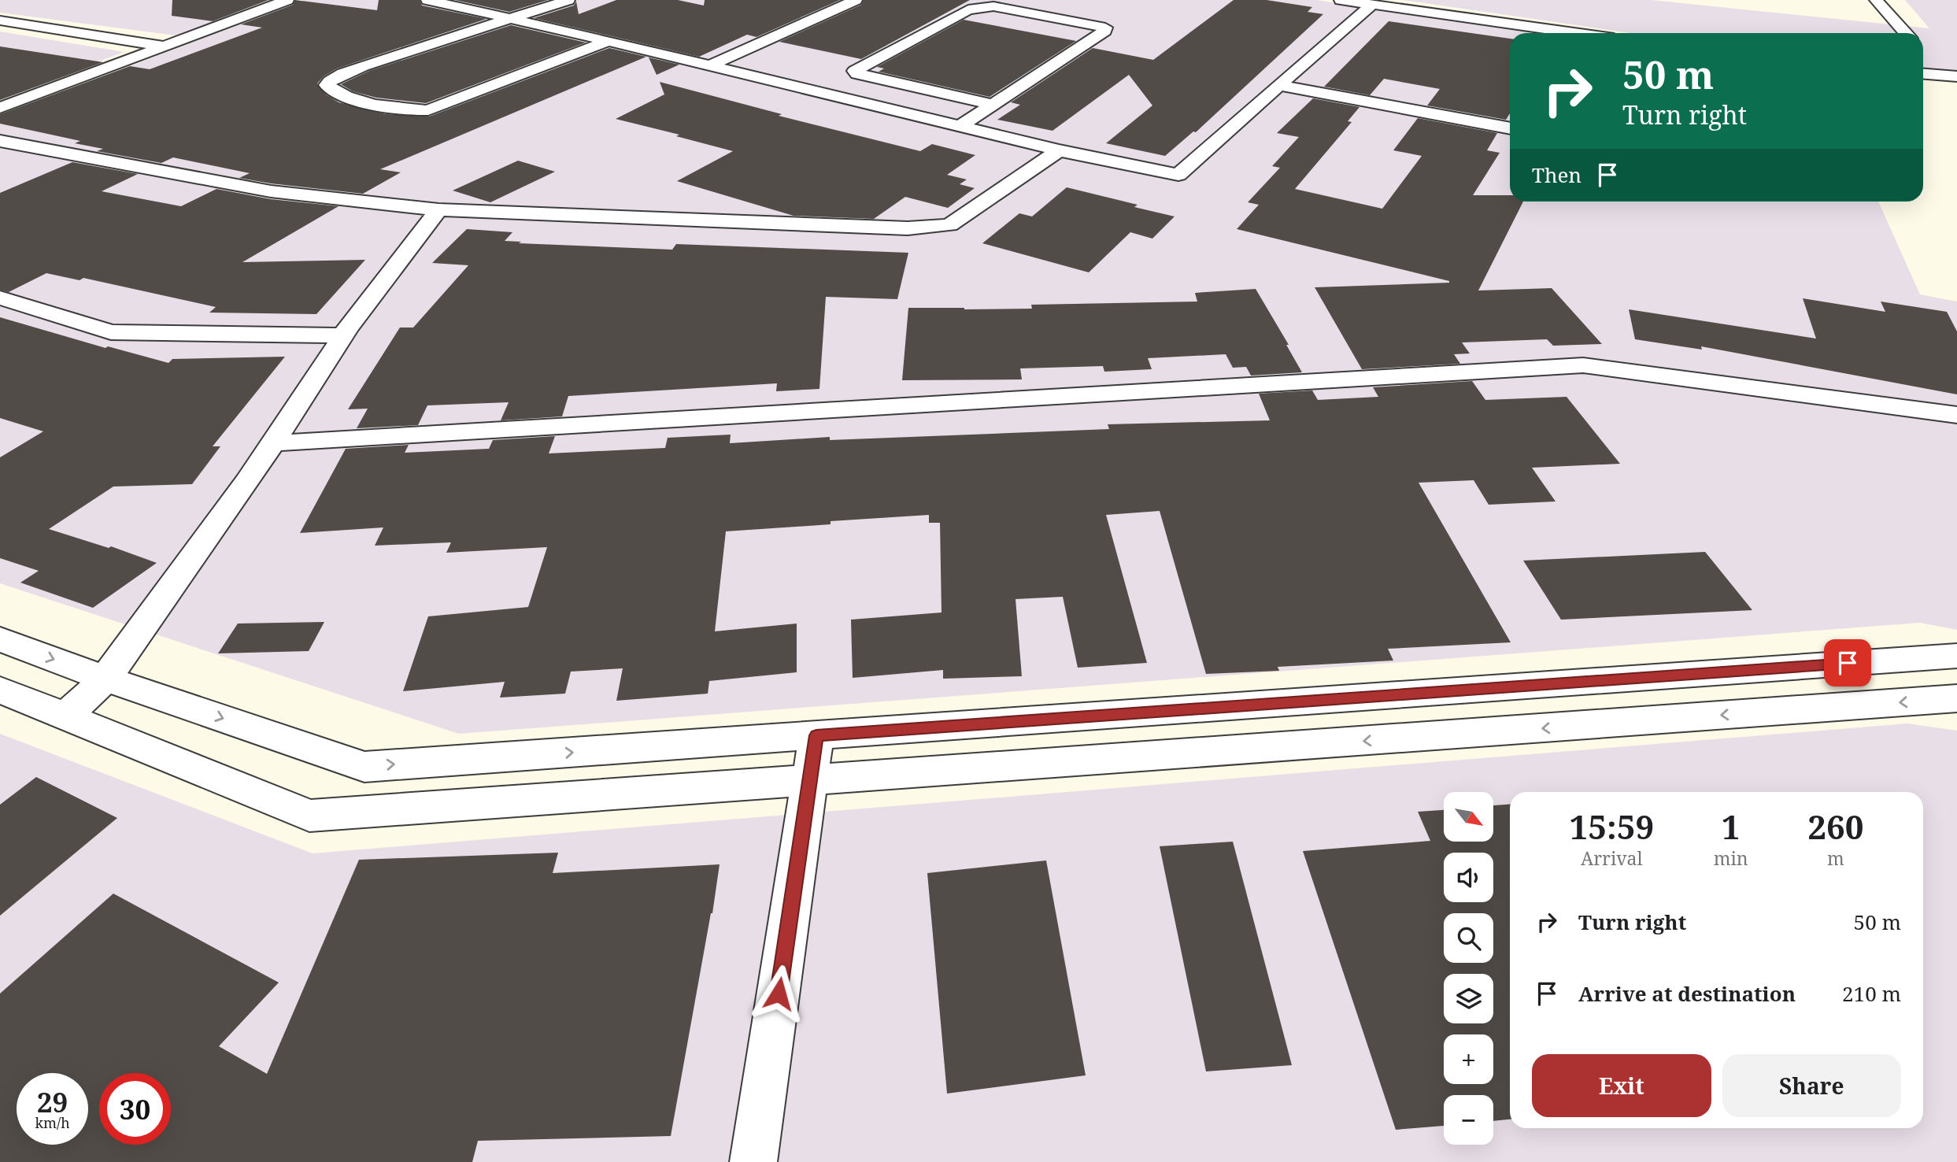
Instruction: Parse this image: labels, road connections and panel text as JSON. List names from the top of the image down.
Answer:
{
  "north": "bottom right",
  "page": {
    "turn": ["50 m", "Turn right"],
    "then": "Then",
    "map_buttons": ["+", "−"],
    "eta": [
      "15:59",
      "Arrival",
      "1",
      "min",
      "260",
      "m"
    ],
    "list": [
      {
        "name": "Turn right",
        "value": "50 m"
      },
      {
        "name": "Arrive at destination",
        "value": "210 m"
      }
    ],
    "buttons": ["Exit", "Share"],
    "speed": "29 km/h",
    "limit": "30"
  }
}
